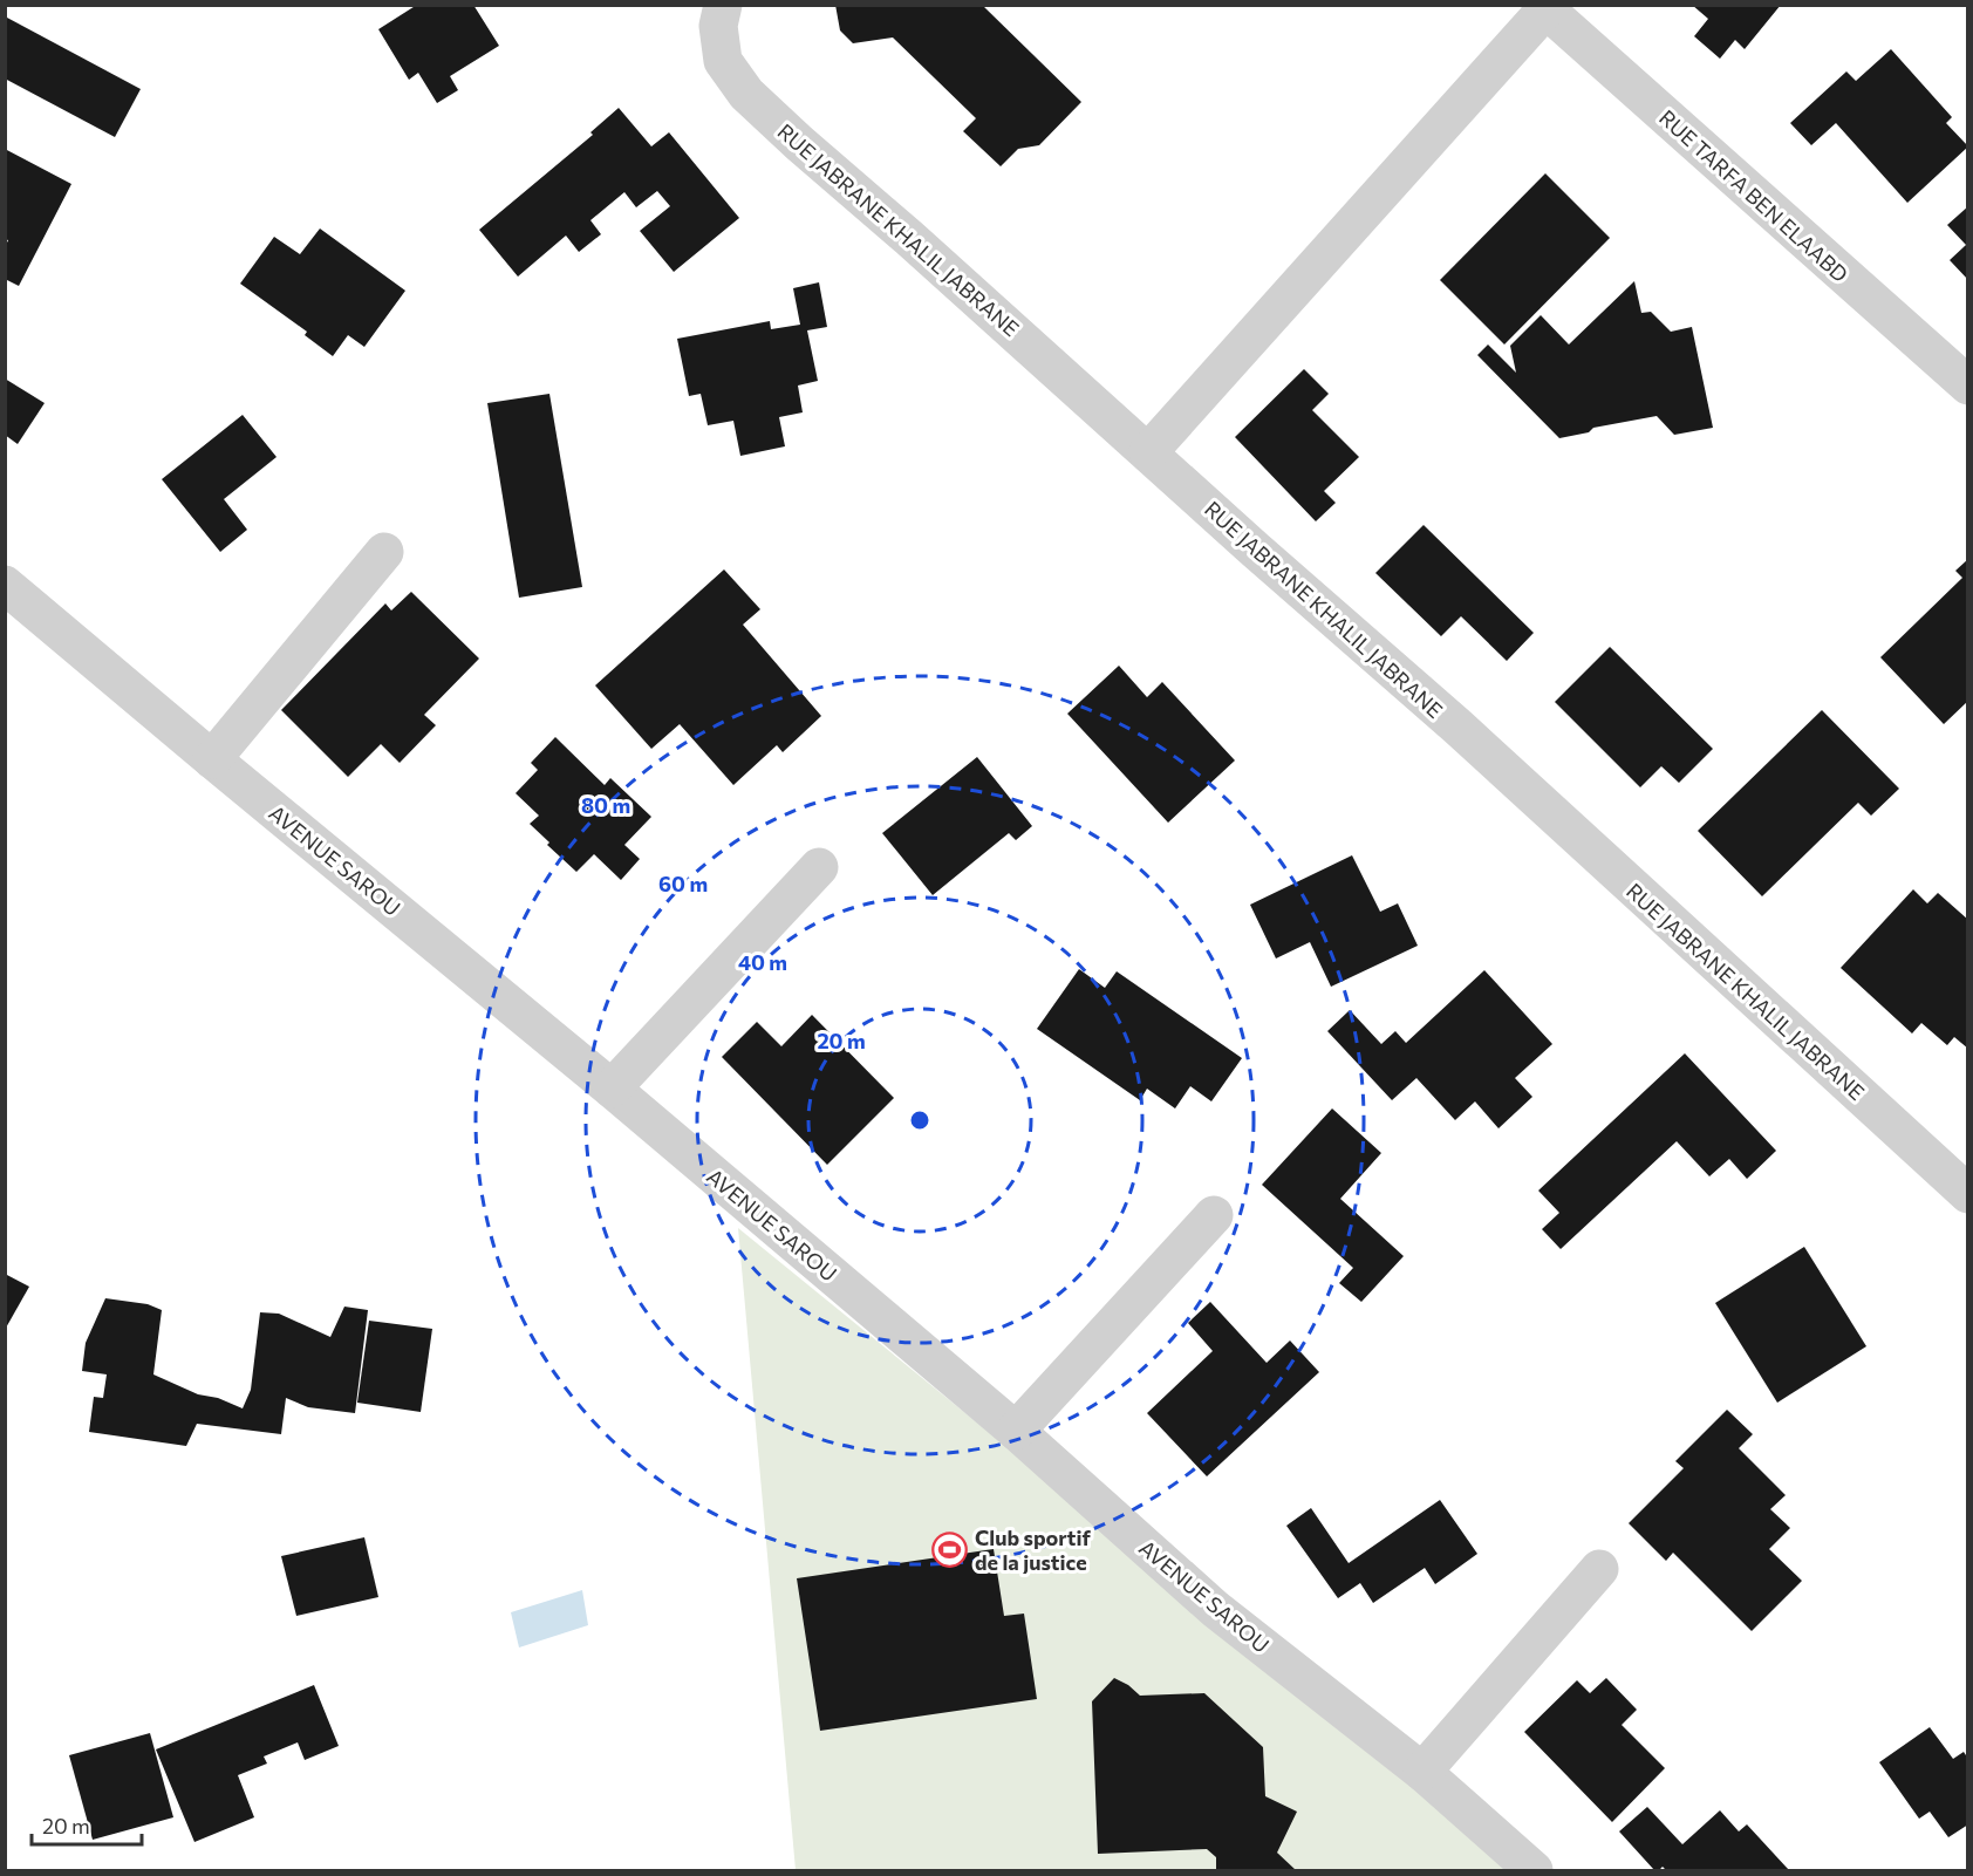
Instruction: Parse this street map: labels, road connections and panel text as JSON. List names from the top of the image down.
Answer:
{
  "streets": {
    "street": ["RUE TARFA BEN ELAABD", "RUE JABRANE KHALIL JABRANE", "AVENUE SAROU"]
  },
  "places": {
    "sports": ["Club sportif de la justice"]
  },
  "scale_bar": "20 m",
  "rings": [
    "80 m",
    "60 m",
    "40 m",
    "20 m"
  ]
}
